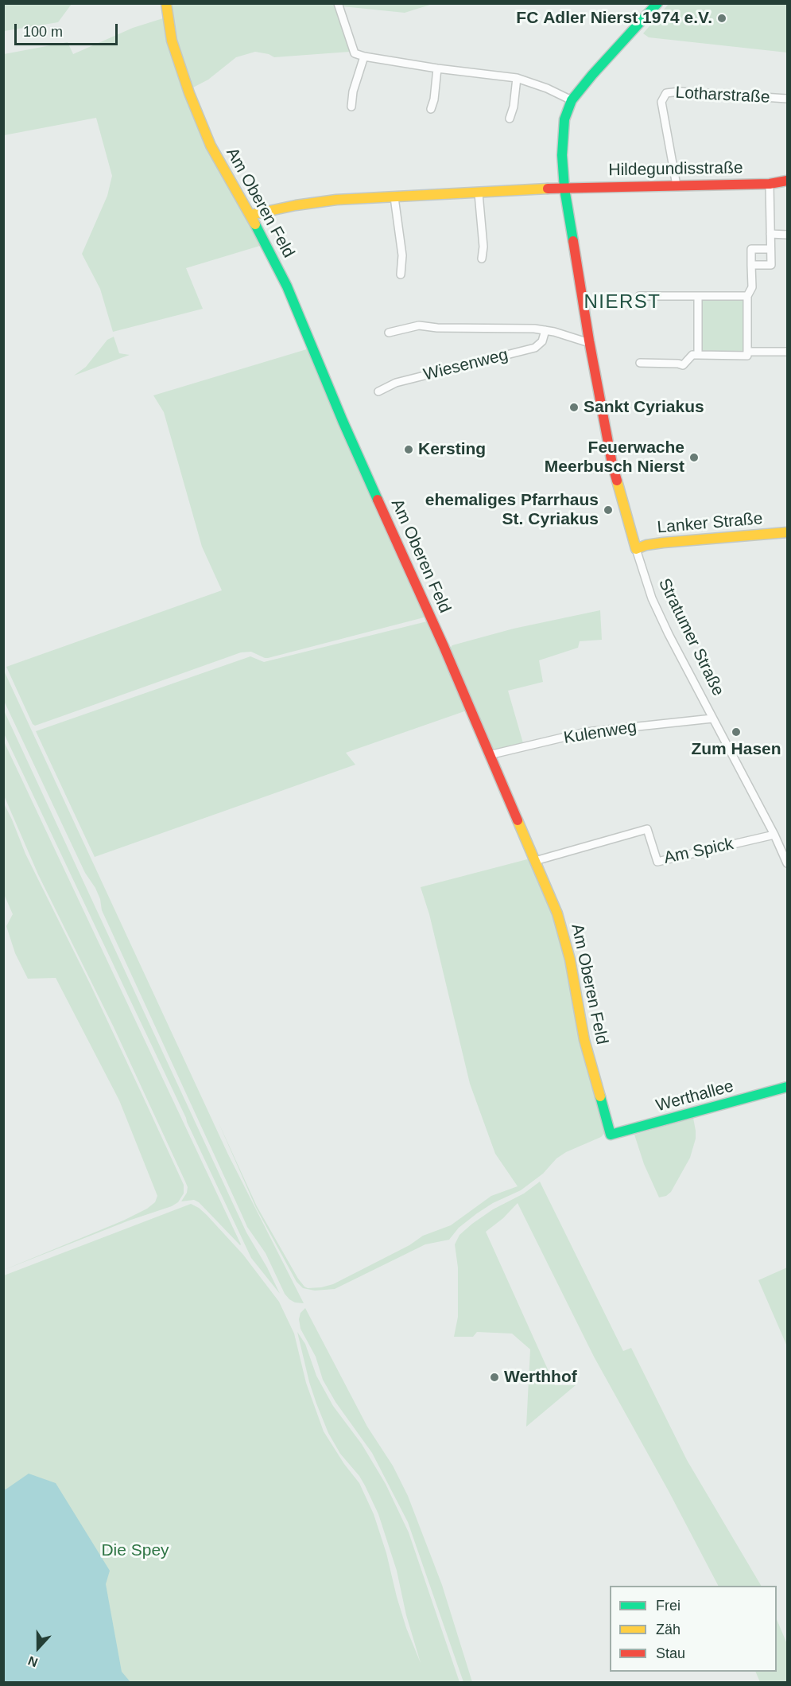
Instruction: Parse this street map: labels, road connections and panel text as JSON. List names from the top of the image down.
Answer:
{
  "streets": {
    "street": [
      "Lotharstraße",
      "Hildegundisstraße",
      "Am Oberen Feld",
      "Wiesenweg",
      "Lanker Straße",
      "Stratumer Straße",
      "Kulenweg",
      "Am Spick",
      "Werthallee"
    ]
  },
  "crossings": [
    ["Lotharstraße", "Hildegundisstraße"],
    ["Hildegundisstraße", "Am Oberen Feld"],
    ["Hildegundisstraße", "Stratumer Straße"],
    ["Am Oberen Feld", "Kulenweg"],
    ["Am Oberen Feld", "Am Spick"],
    ["Am Oberen Feld", "Werthallee"],
    ["Wiesenweg", "Stratumer Straße"],
    ["Lanker Straße", "Stratumer Straße"],
    ["Stratumer Straße", "Kulenweg"],
    ["Stratumer Straße", "Am Spick"]
  ],
  "districts": ["NIERST"],
  "parks": ["Die Spey"],
  "places": [
    "FC Adler Nierst 1974 e.V.",
    "Sankt Cyriakus",
    "Kersting",
    "Feuerwache Meerbusch Nierst",
    "ehemaliges Pfarrhaus St. Cyriakus",
    "Zum Hasen",
    "Werthhof"
  ],
  "legend": ["Frei", "Zäh", "Stau"],
  "scale_bar": "100 m",
  "north": "bottom"
}
